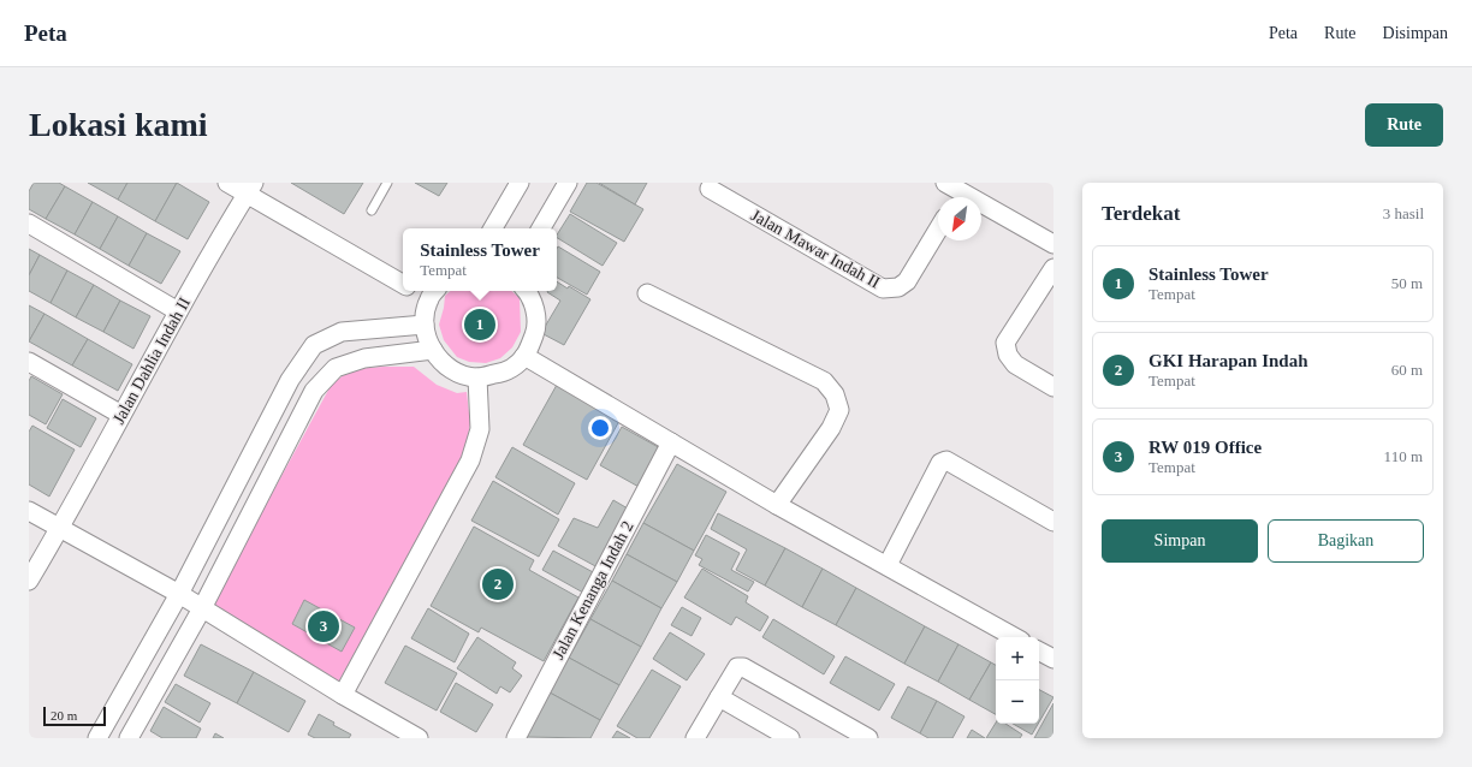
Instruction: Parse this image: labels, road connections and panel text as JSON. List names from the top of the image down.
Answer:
{
  "streets": {
    "street": ["Jalan Mawar Indah II", "Jalan Dahlia Indah II", "Jalan Kenanga Indah 2"]
  },
  "scale_bar": "20 m",
  "north": "bottom left",
  "page": {
    "header": "Peta",
    "nav": ["Peta", "Rute", "Disimpan"],
    "buttons": [
      "Rute",
      ["Simpan", "Bagikan"]
    ],
    "title": "Lokasi kami",
    "heading": ["Terdekat", "3 hasil"],
    "popup": ["Stainless Tower", "Tempat"],
    "list": [
      {
        "mark": "1",
        "name": "Stainless Tower",
        "note": "Tempat",
        "value": "50 m"
      },
      {
        "mark": "2",
        "name": "GKI Harapan Indah",
        "note": "Tempat",
        "value": "60 m"
      },
      {
        "mark": "3",
        "name": "RW 019 Office",
        "note": "Tempat",
        "value": "110 m"
      }
    ],
    "pins": ["1", "2", "3"],
    "map_buttons": ["+", "−"],
    "scale": "20 m"
  }
}
